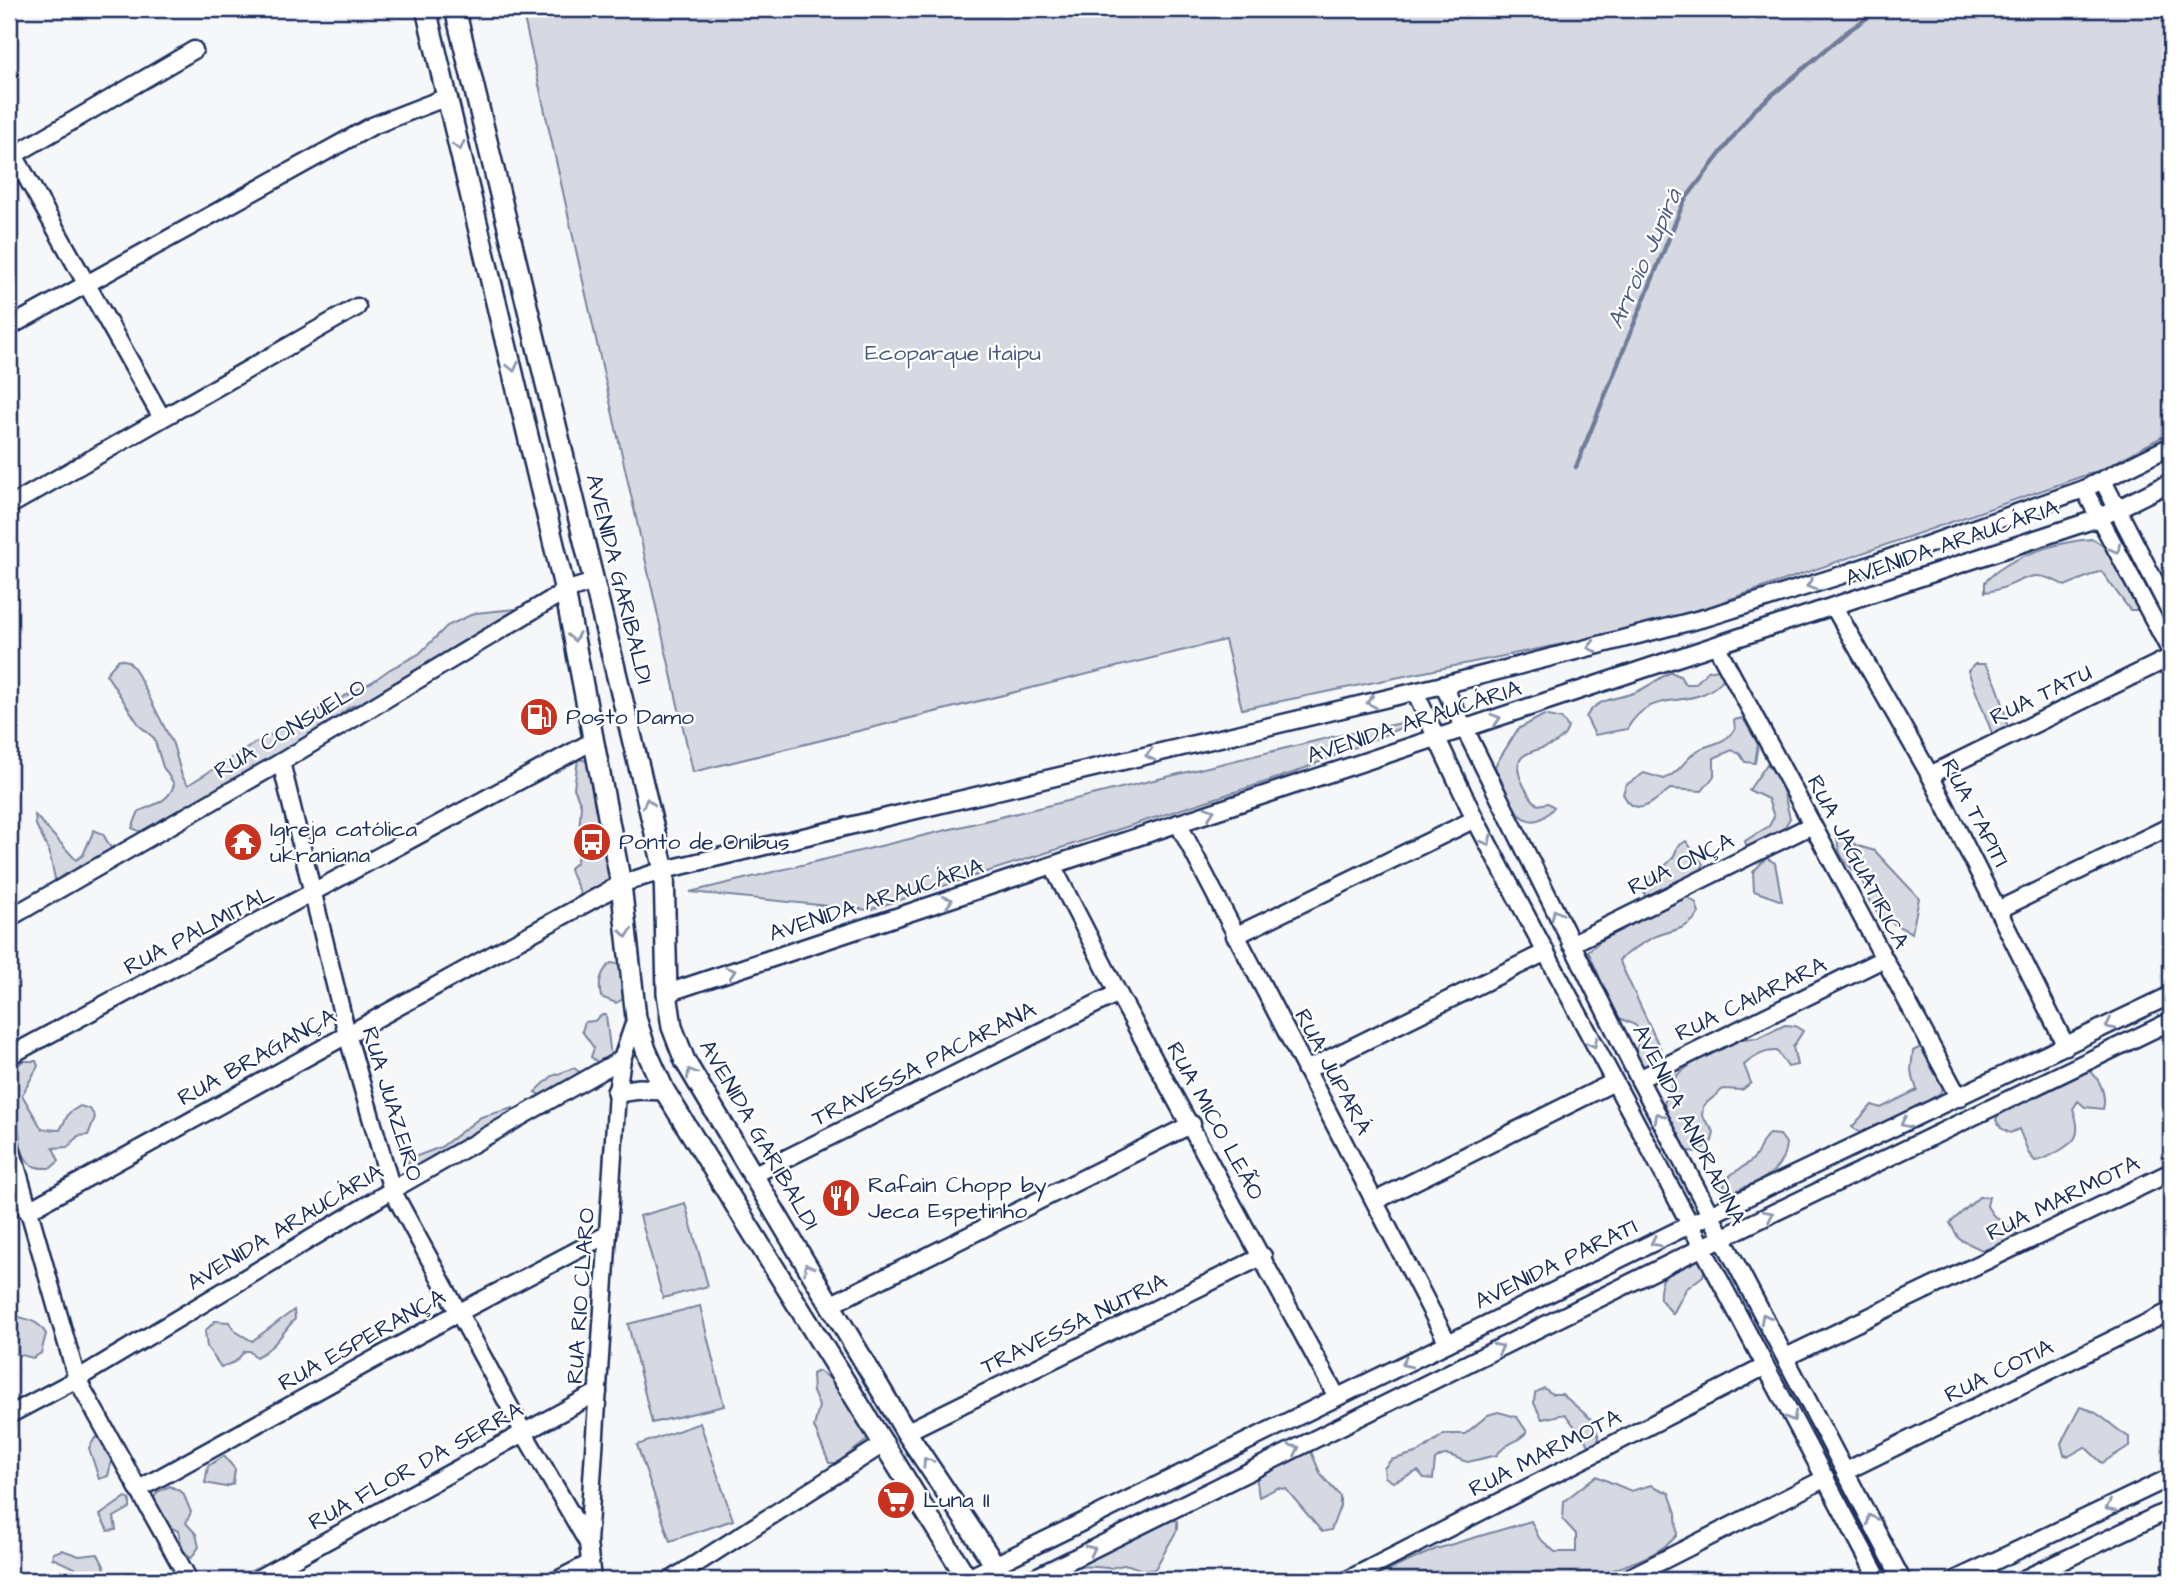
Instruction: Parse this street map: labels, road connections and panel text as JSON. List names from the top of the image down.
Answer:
{
  "streets": {
    "main road": ["AVENIDA GARIBALDI"],
    "street": [
      "AVENIDA ARAUCÁRIA",
      "RUA TATU",
      "RUA CONSUELO",
      "RUA TAPITI",
      "RUA JAGUATIRICA",
      "RUA ONÇA",
      "RUA PALMITAL",
      "RUA CAIARARA",
      "RUA BRAGANÇA",
      "TRAVESSA PACARANA",
      "RUA JUPARÁ",
      "RUA JUAZEIRO",
      "RUA MICO LEÃO",
      "AVENIDA ANDRADINA",
      "RUA MARMOTA",
      "AVENIDA PARATI",
      "RUA RIO CLARO",
      "TRAVESSA NUTRIA",
      "RUA ESPERANÇA",
      "RUA COTIA",
      "RUA FLOR DA SERRA"
    ]
  },
  "crossings": [
    ["AVENIDA ARAUCÁRIA", "AVENIDA GARIBALDI"],
    ["AVENIDA ARAUCÁRIA", "RUA TAPITI"],
    ["AVENIDA ARAUCÁRIA", "RUA JAGUATIRICA"],
    ["AVENIDA ARAUCÁRIA", "RUA BRAGANÇA"],
    ["AVENIDA ARAUCÁRIA", "RUA JUPARÁ"],
    ["AVENIDA ARAUCÁRIA", "RUA JUAZEIRO"],
    ["AVENIDA ARAUCÁRIA", "RUA MICO LEÃO"],
    ["AVENIDA ARAUCÁRIA", "AVENIDA ANDRADINA"],
    ["AVENIDA ARAUCÁRIA", "RUA RIO CLARO"],
    ["AVENIDA GARIBALDI", "RUA CONSUELO"],
    ["AVENIDA GARIBALDI", "TRAVESSA PACARANA"],
    ["AVENIDA GARIBALDI", "AVENIDA PARATI"],
    ["AVENIDA GARIBALDI", "TRAVESSA NUTRIA"],
    ["RUA TATU", "RUA TAPITI"],
    ["RUA CONSUELO", "RUA JUAZEIRO"],
    ["RUA TAPITI", "AVENIDA PARATI"],
    ["RUA JAGUATIRICA", "RUA ONÇA"],
    ["RUA JAGUATIRICA", "RUA CAIARARA"],
    ["RUA JAGUATIRICA", "AVENIDA PARATI"],
    ["RUA ONÇA", "AVENIDA ANDRADINA"],
    ["RUA PALMITAL", "RUA JUAZEIRO"],
    ["RUA CAIARARA", "AVENIDA ANDRADINA"],
    ["RUA BRAGANÇA", "RUA JUAZEIRO"],
    ["TRAVESSA PACARANA", "RUA MICO LEÃO"],
    ["RUA JUPARÁ", "AVENIDA PARATI"],
    ["RUA JUAZEIRO", "RUA RIO CLARO"],
    ["RUA JUAZEIRO", "RUA ESPERANÇA"],
    ["RUA JUAZEIRO", "RUA FLOR DA SERRA"],
    ["RUA MICO LEÃO", "AVENIDA PARATI"],
    ["RUA MICO LEÃO", "TRAVESSA NUTRIA"],
    ["AVENIDA ANDRADINA", "RUA MARMOTA"],
    ["AVENIDA ANDRADINA", "AVENIDA PARATI"],
    ["AVENIDA ANDRADINA", "RUA COTIA"],
    ["RUA RIO CLARO", "RUA ESPERANÇA"],
    ["RUA RIO CLARO", "RUA FLOR DA SERRA"]
  ],
  "water": ["Arroio Jupirá"],
  "parks": ["Ecoparque Itaipu"],
  "places": {
    "fuel station": ["Posto Damo"],
    "temple": ["Igreja católica ukraniana"],
    "bus stop": ["Ponto de Onibus"],
    "restaurant": ["Rafain Chopp by Jeca Espetinho"],
    "supermarket": ["Luna II"]
  }
}
